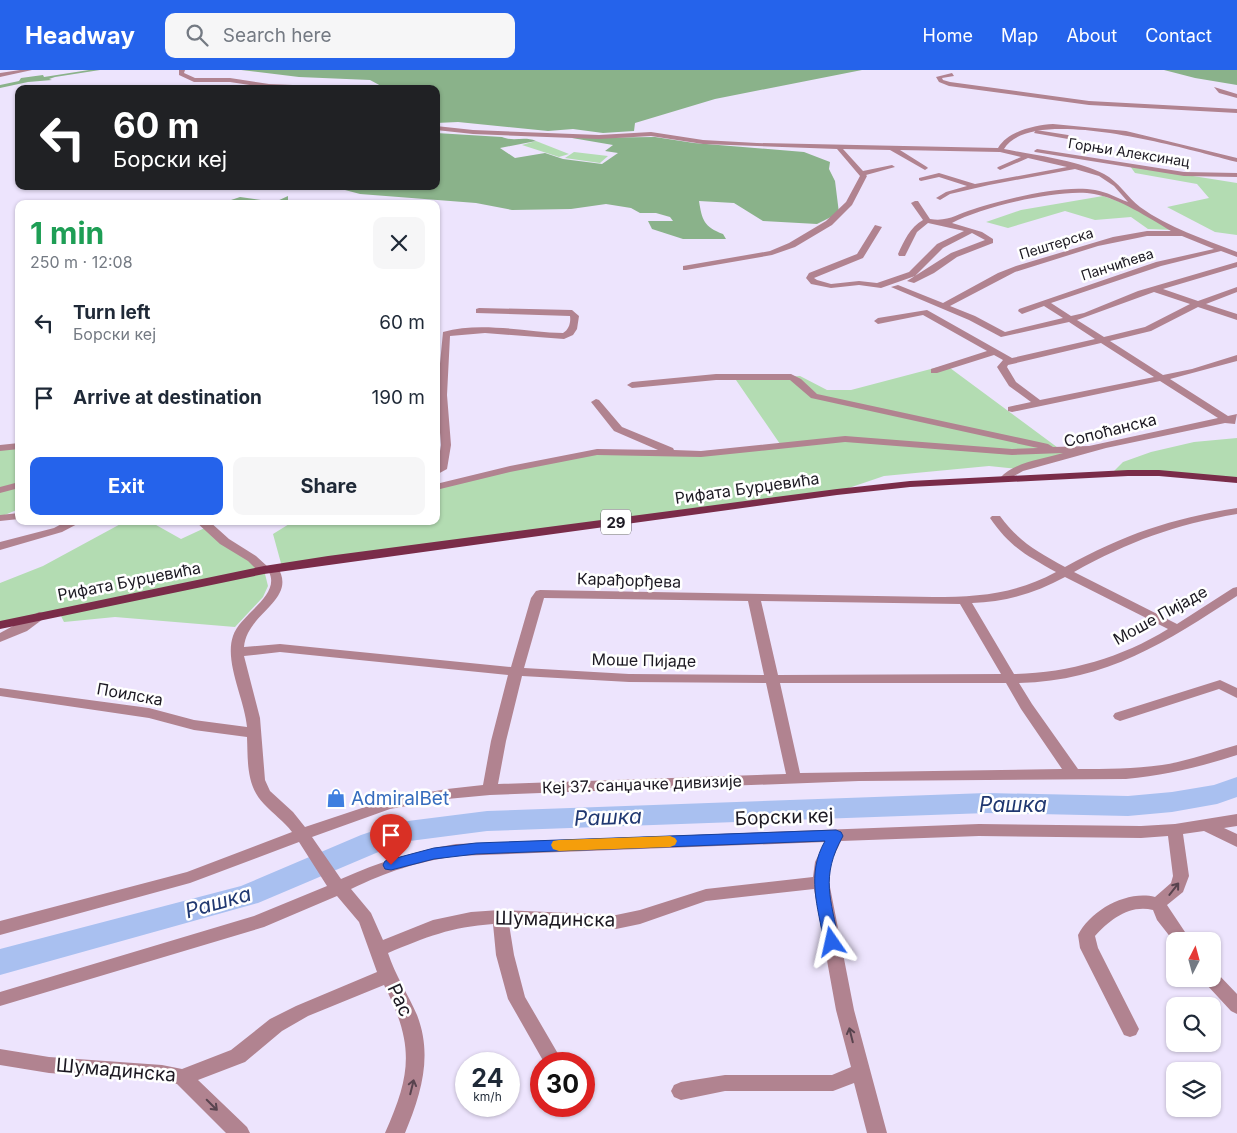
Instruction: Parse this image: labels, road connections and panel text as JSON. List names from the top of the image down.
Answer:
{
  "streets": {
    "main road": ["Рифата Бурџевића", "29"],
    "street": [
      "Горњи Алексинац",
      "Пештерска",
      "Панчићева",
      "Сопоћанска",
      "Карађорђева",
      "Моше Пијаде",
      "Поилска",
      "Кеј 37. санџачке дивизије",
      "Борски кеј",
      "Шумадинска",
      "Рас"
    ]
  },
  "crossings": [
    ["Горњи Алексинац", "Пештерска"],
    ["Горњи Алексинац", "Панчићева"],
    ["Сопоћанска", "Рифата Бурџевића"],
    ["Карађорђева", "Моше Пијаде"],
    ["Кеј 37. санџачке дивизије", "Рас"],
    ["Борски кеј", "Рас"],
    ["Шумадинска", "Рас"]
  ],
  "water": ["Рашка"],
  "places": {
    "shop": ["AdmiralBet"]
  },
  "north": "top",
  "page": {
    "header": "Headway",
    "search": "Search here",
    "nav": [
      "Home",
      "Map",
      "About",
      "Contact"
    ],
    "turn": ["60 m", "Борски кеј"],
    "heading": ["1 min", "250 m · 12:08"],
    "list": [
      {
        "name": "Turn left",
        "note": "Борски кеј",
        "value": "60 m"
      },
      {
        "name": "Arrive at destination",
        "value": "190 m"
      }
    ],
    "buttons": ["Exit", "Share"],
    "speed": "24 km/h",
    "limit": "30"
  }
}
